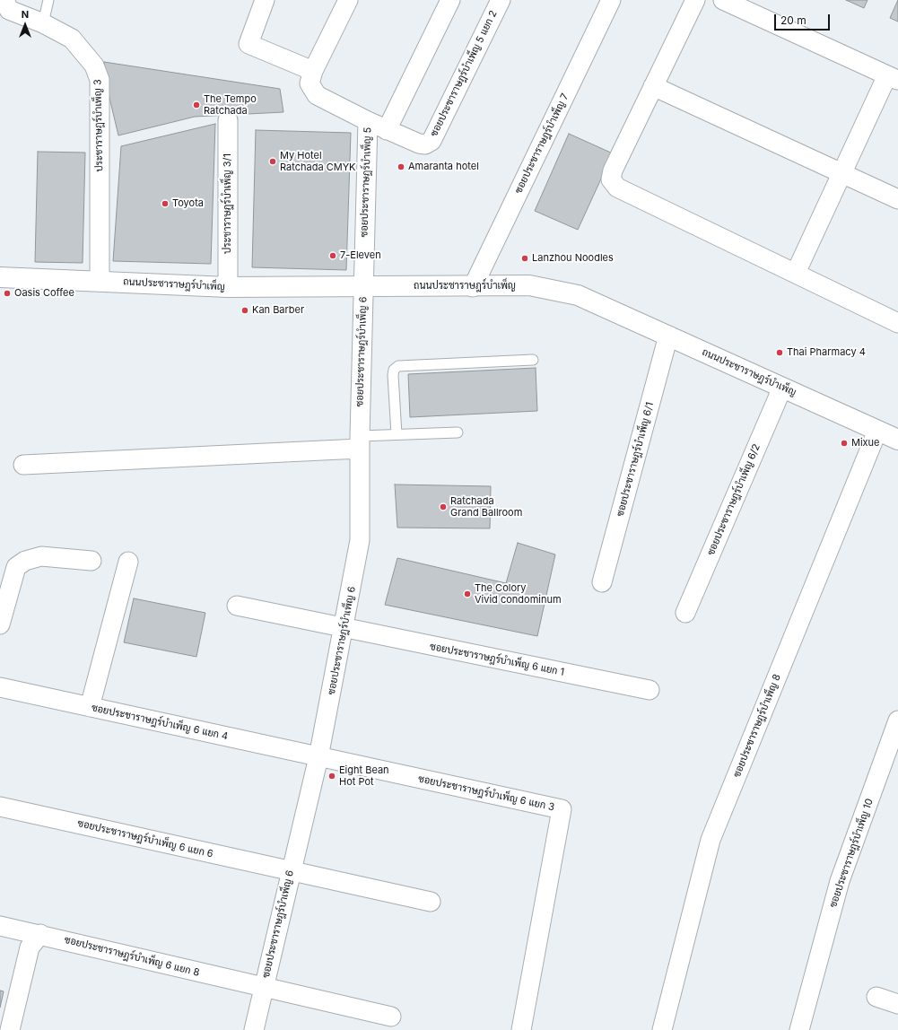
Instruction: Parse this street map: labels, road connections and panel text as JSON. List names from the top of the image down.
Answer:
{
  "streets": {
    "main road": ["ถนนประชาราษฎร์บำเพ็ญ"],
    "street": [
      "ซอยประชาราษฎร์บำเพ็ญ 5 แยก 2",
      "ประชาราษฎร์บำเพ็ญ 3",
      "ซอยประชาราษฎร์บำเพ็ญ 7",
      "ซอยประชาราษฎร์บำเพ็ญ 5",
      "ประชาราษฎร์บำเพ็ญ 3/1",
      "ซอยประชาราษฎร์บำเพ็ญ 6",
      "ซอยประชาราษฎร์บำเพ็ญ 6/1",
      "ซอยประชาราษฎร์บำเพ็ญ 6/2",
      "ซอยประชาราษฎร์บำเพ็ญ 6 แยก 1",
      "ซอยประชาราษฎร์บำเพ็ญ 6 แยก 4",
      "ซอยประชาราษฎร์บำเพ็ญ 8",
      "ซอยประชาราษฎร์บำเพ็ญ 6 แยก 3",
      "ซอยประชาราษฎร์บำเพ็ญ 6 แยก 6",
      "ซอยประชาราษฎร์บำเพ็ญ 10",
      "ซอยประชาราษฎร์บำเพ็ญ 6 แยก 8"
    ]
  },
  "crossings": [
    ["ประชาราษฎร์บำเพ็ญ 3", "ถนนประชาราษฎร์บำเพ็ญ"],
    ["ซอยประชาราษฎร์บำเพ็ญ 7", "ถนนประชาราษฎร์บำเพ็ญ"],
    ["ซอยประชาราษฎร์บำเพ็ญ 5", "ถนนประชาราษฎร์บำเพ็ญ"],
    ["ซอยประชาราษฎร์บำเพ็ญ 5", "ซอยประชาราษฎร์บำเพ็ญ 6"],
    ["ประชาราษฎร์บำเพ็ญ 3/1", "ถนนประชาราษฎร์บำเพ็ญ"],
    ["ถนนประชาราษฎร์บำเพ็ญ", "ซอยประชาราษฎร์บำเพ็ญ 6"],
    ["ถนนประชาราษฎร์บำเพ็ญ", "ซอยประชาราษฎร์บำเพ็ญ 6/1"],
    ["ถนนประชาราษฎร์บำเพ็ญ", "ซอยประชาราษฎร์บำเพ็ญ 6/2"],
    ["ถนนประชาราษฎร์บำเพ็ญ", "ซอยประชาราษฎร์บำเพ็ญ 8"],
    ["ซอยประชาราษฎร์บำเพ็ญ 6", "ซอยประชาราษฎร์บำเพ็ญ 6 แยก 1"],
    ["ซอยประชาราษฎร์บำเพ็ญ 6", "ซอยประชาราษฎร์บำเพ็ญ 6 แยก 4"],
    ["ซอยประชาราษฎร์บำเพ็ญ 6", "ซอยประชาราษฎร์บำเพ็ญ 6 แยก 3"],
    ["ซอยประชาราษฎร์บำเพ็ญ 6", "ซอยประชาราษฎร์บำเพ็ญ 6 แยก 6"],
    ["ซอยประชาราษฎร์บำเพ็ญ 6", "ซอยประชาราษฎร์บำเพ็ญ 6 แยก 8"],
    ["ซอยประชาราษฎร์บำเพ็ญ 6 แยก 4", "ซอยประชาราษฎร์บำเพ็ญ 6 แยก 3"]
  ],
  "places": [
    "The Tempo Ratchada",
    "My Hotel Ratchada CMYK",
    "Amaranta hotel",
    "Toyota",
    "7-Eleven",
    "Lanzhou Noodles",
    "Oasis Coffee",
    "Kan Barber",
    "Thai Pharmacy 4",
    "Mixue",
    "Ratchada Grand Ballroom",
    "The Colory Vivid condominum",
    "Eight Bean Hot Pot"
  ],
  "scale_bar": "20 m",
  "north": "top"
}
